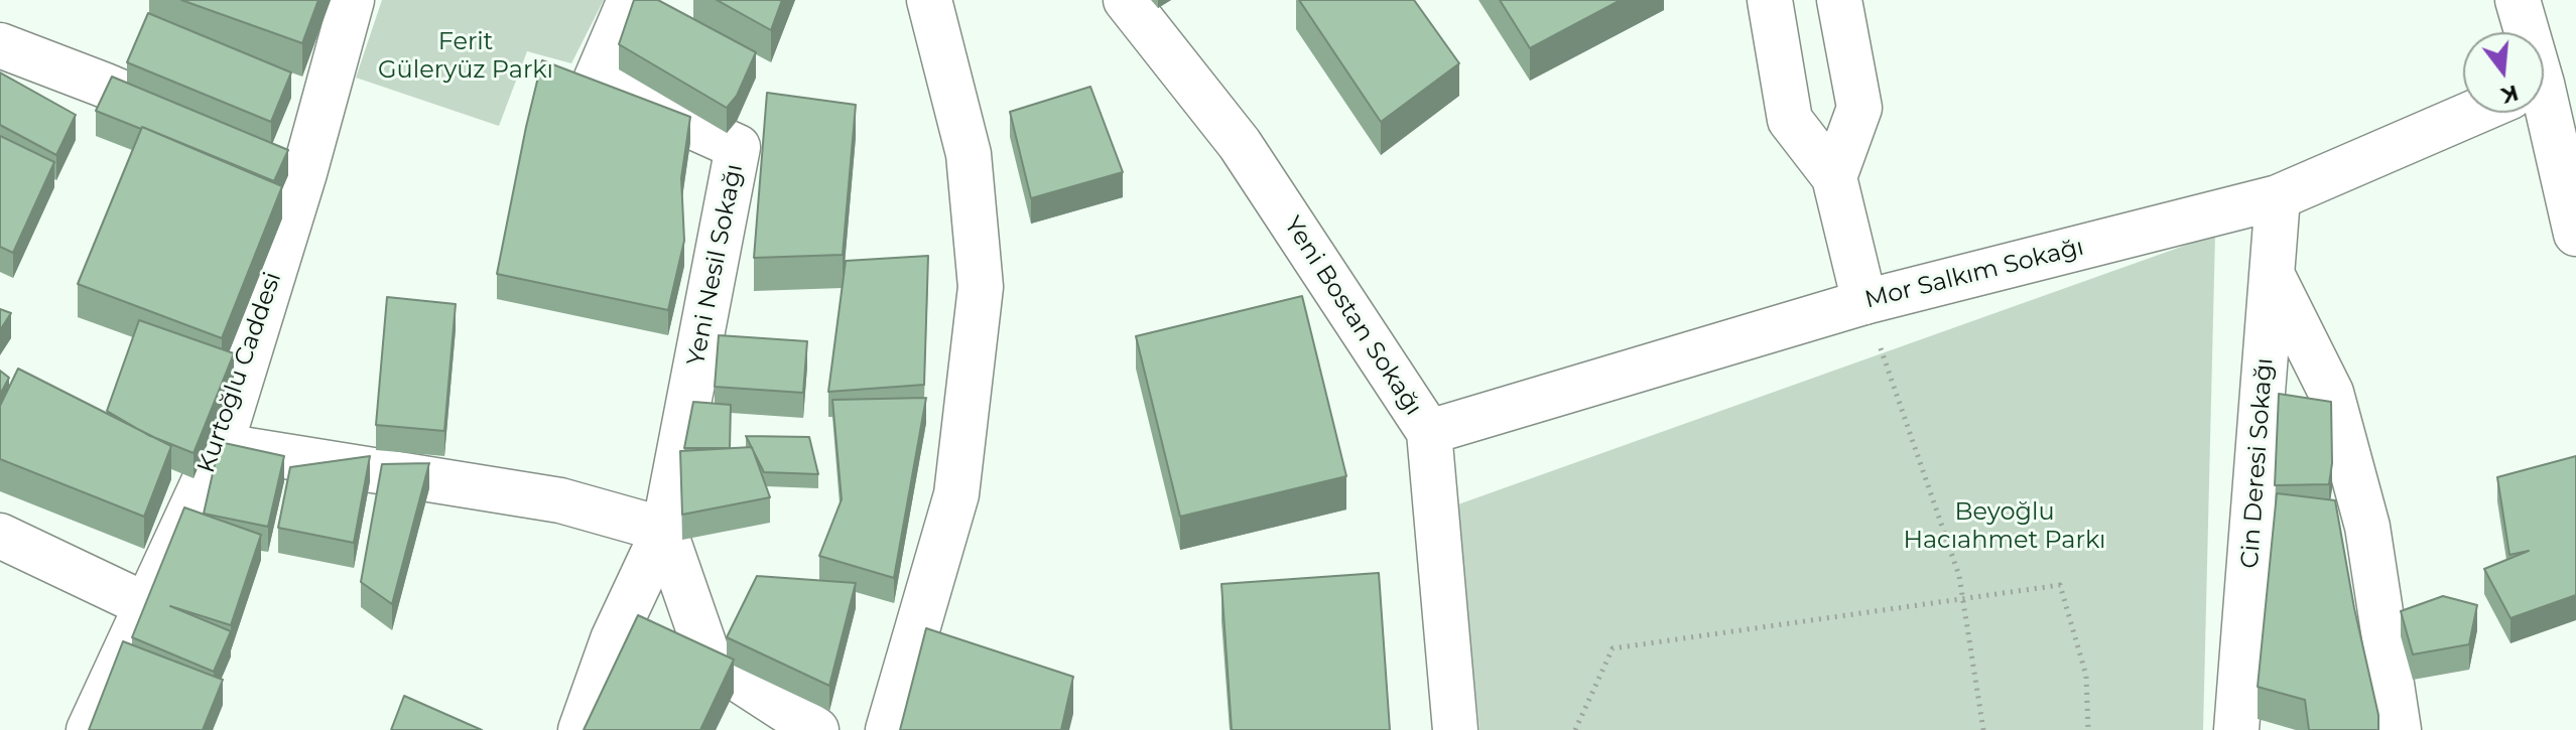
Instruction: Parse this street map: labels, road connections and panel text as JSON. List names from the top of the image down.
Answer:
{
  "streets": {
    "street": [
      "Yeni Nesil Sokağı",
      "Mor Salkım Sokağı",
      "Yeni Bostan Sokağı",
      "Kurtoğlu Caddesi",
      "Cin Deresi Sokağı"
    ]
  },
  "crossings": [
    ["Mor Salkım Sokağı", "Yeni Bostan Sokağı"],
    ["Mor Salkım Sokağı", "Cin Deresi Sokağı"]
  ],
  "parks": ["Ferit Güleryüz Parkı", "Beyoğlu Hacıahmet Parkı"],
  "north": "bottom"
}
